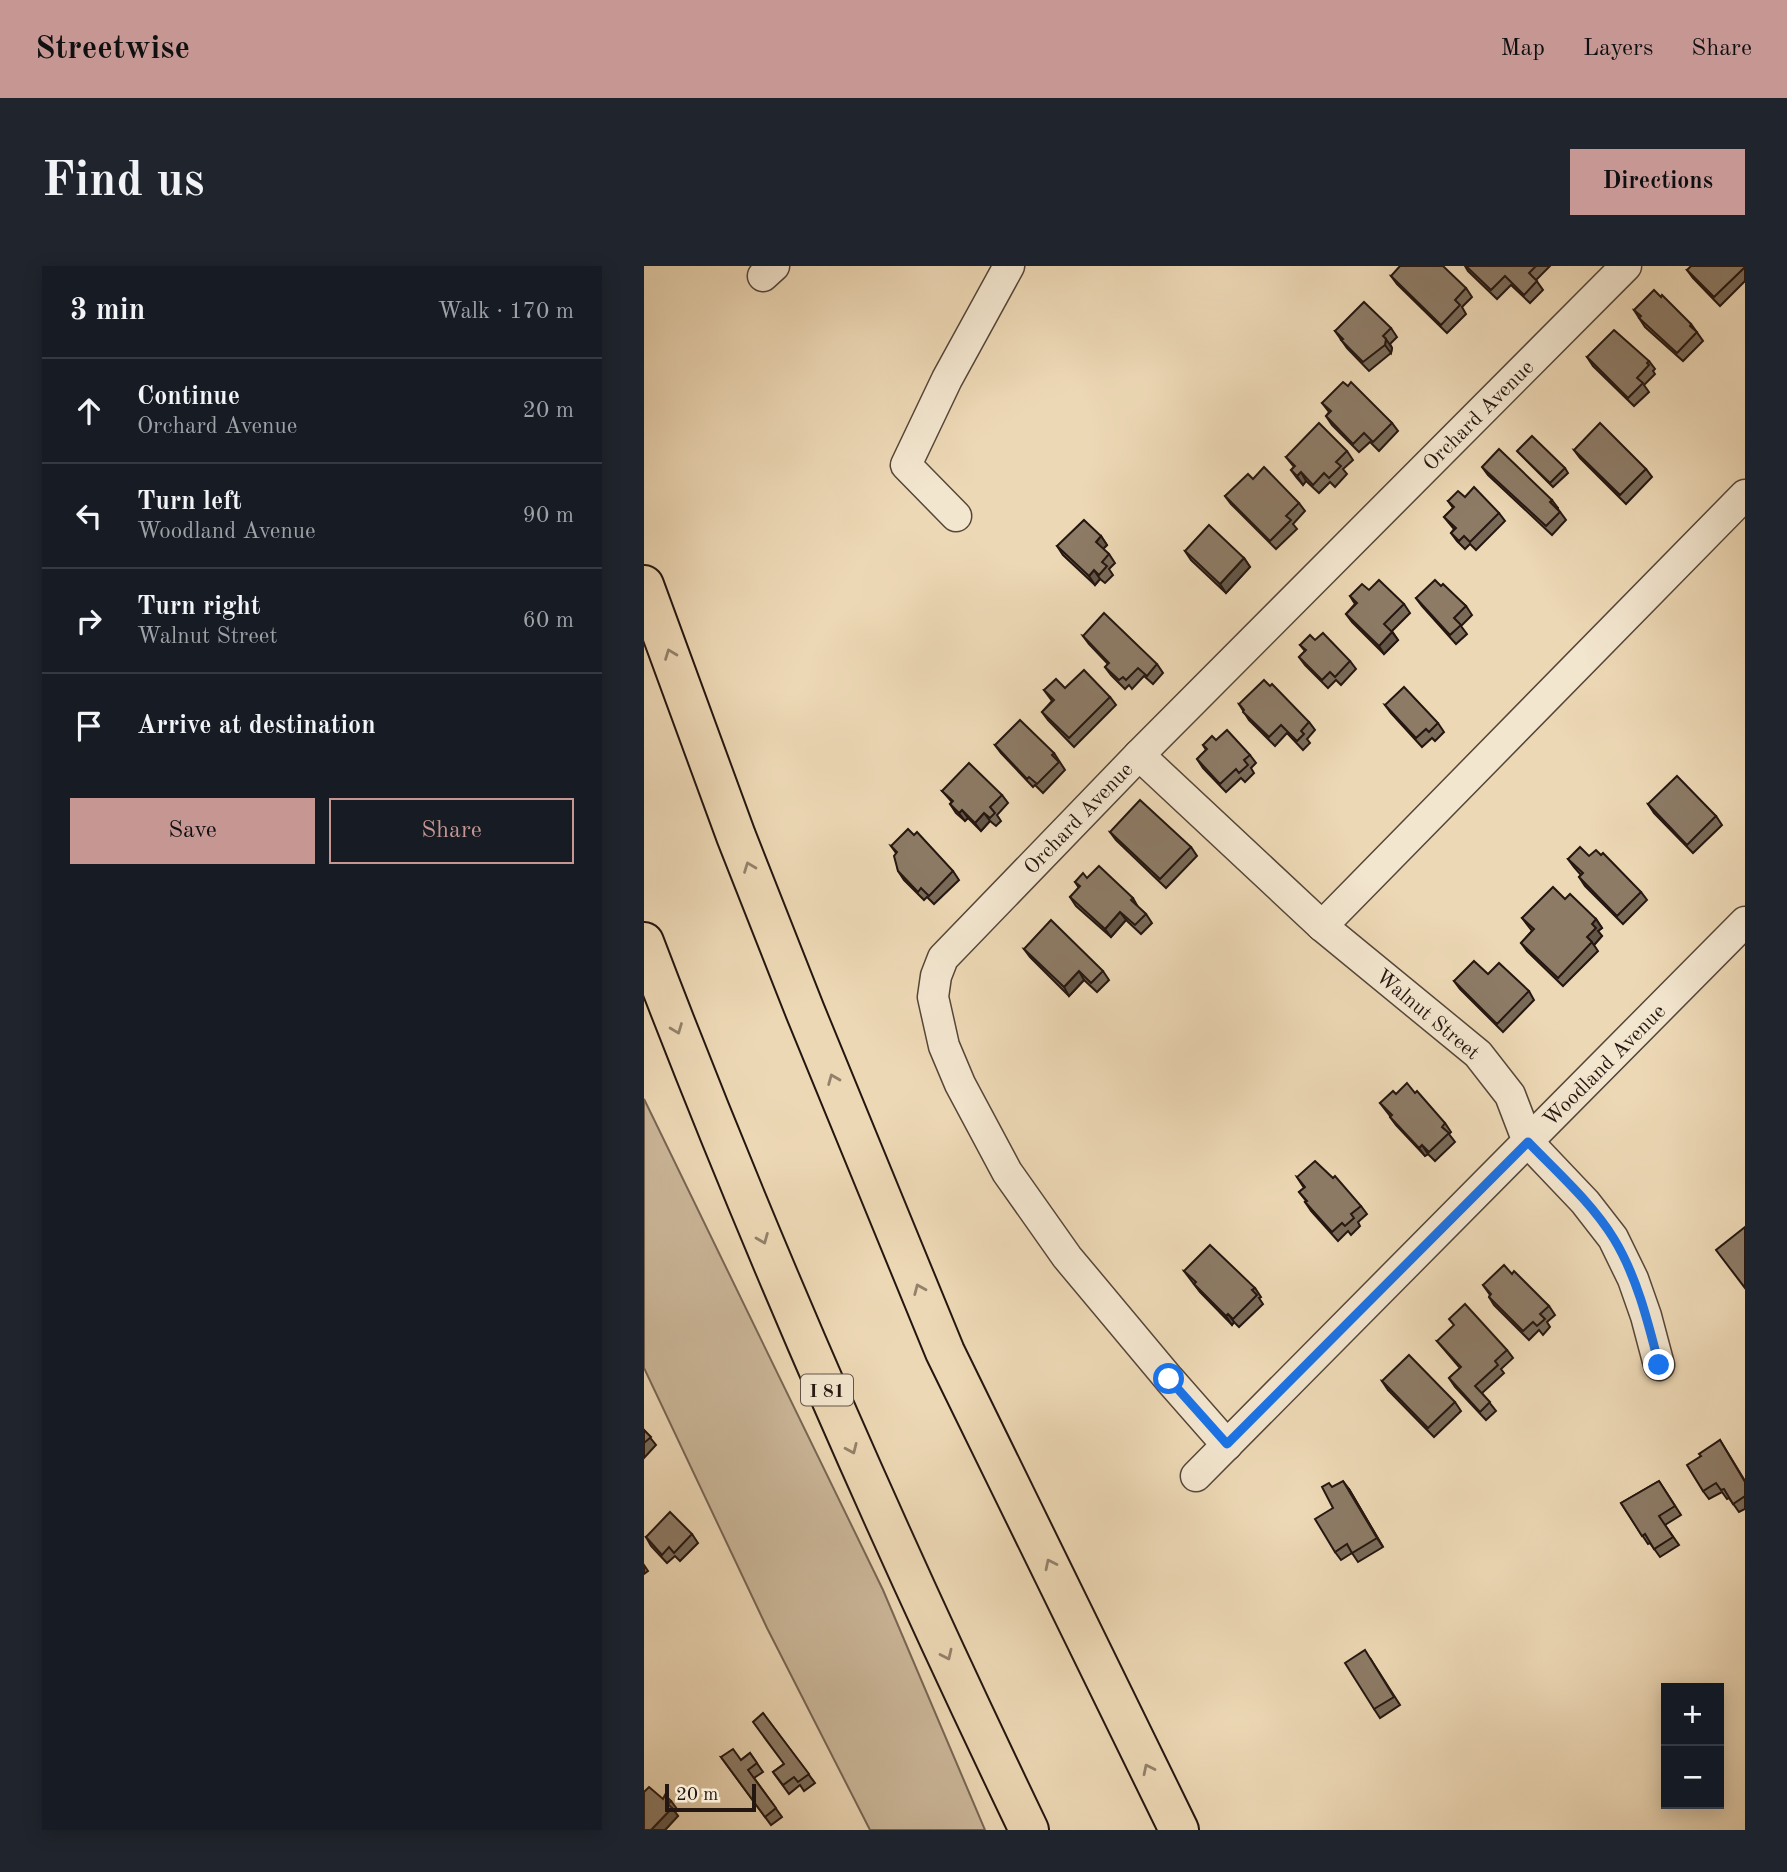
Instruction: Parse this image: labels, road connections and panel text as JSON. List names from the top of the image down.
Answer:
{
  "streets": {
    "highway": ["I 81"],
    "street": ["Orchard Avenue", "Walnut Street", "Woodland Avenue"]
  },
  "crossings": [
    ["Orchard Avenue", "Walnut Street"],
    ["Orchard Avenue", "Woodland Avenue"],
    ["Walnut Street", "Woodland Avenue"]
  ],
  "scale_bar": "20 m",
  "page": {
    "header": "Streetwise",
    "nav": ["Map", "Layers", "Share"],
    "buttons": [
      "Directions",
      ["Save", "Share"]
    ],
    "title": "Find us",
    "heading": ["3 min", "Walk · 170 m"],
    "list": [
      ["Continue", "Orchard Avenue", "20 m"],
      ["Turn left", "Woodland Avenue", "90 m"],
      ["Turn right", "Walnut Street", "60 m"],
      "Arrive at destination"
    ],
    "map_buttons": ["+", "−"],
    "scale": "20 m"
  }
}
